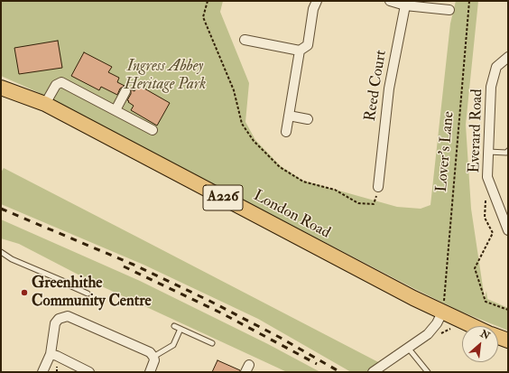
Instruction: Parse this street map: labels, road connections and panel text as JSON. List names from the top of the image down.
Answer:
{
  "streets": {
    "main road": ["A226", "London Road"],
    "street": ["Reed Court", "Everard Road"],
    "path": ["Lover's Lane"]
  },
  "crossings": [
    ["Lover's Lane", "London Road"]
  ],
  "parks": ["Ingress Abbey Heritage Park"],
  "places": ["Greenhithe Community Centre"],
  "north": "top right"
}
